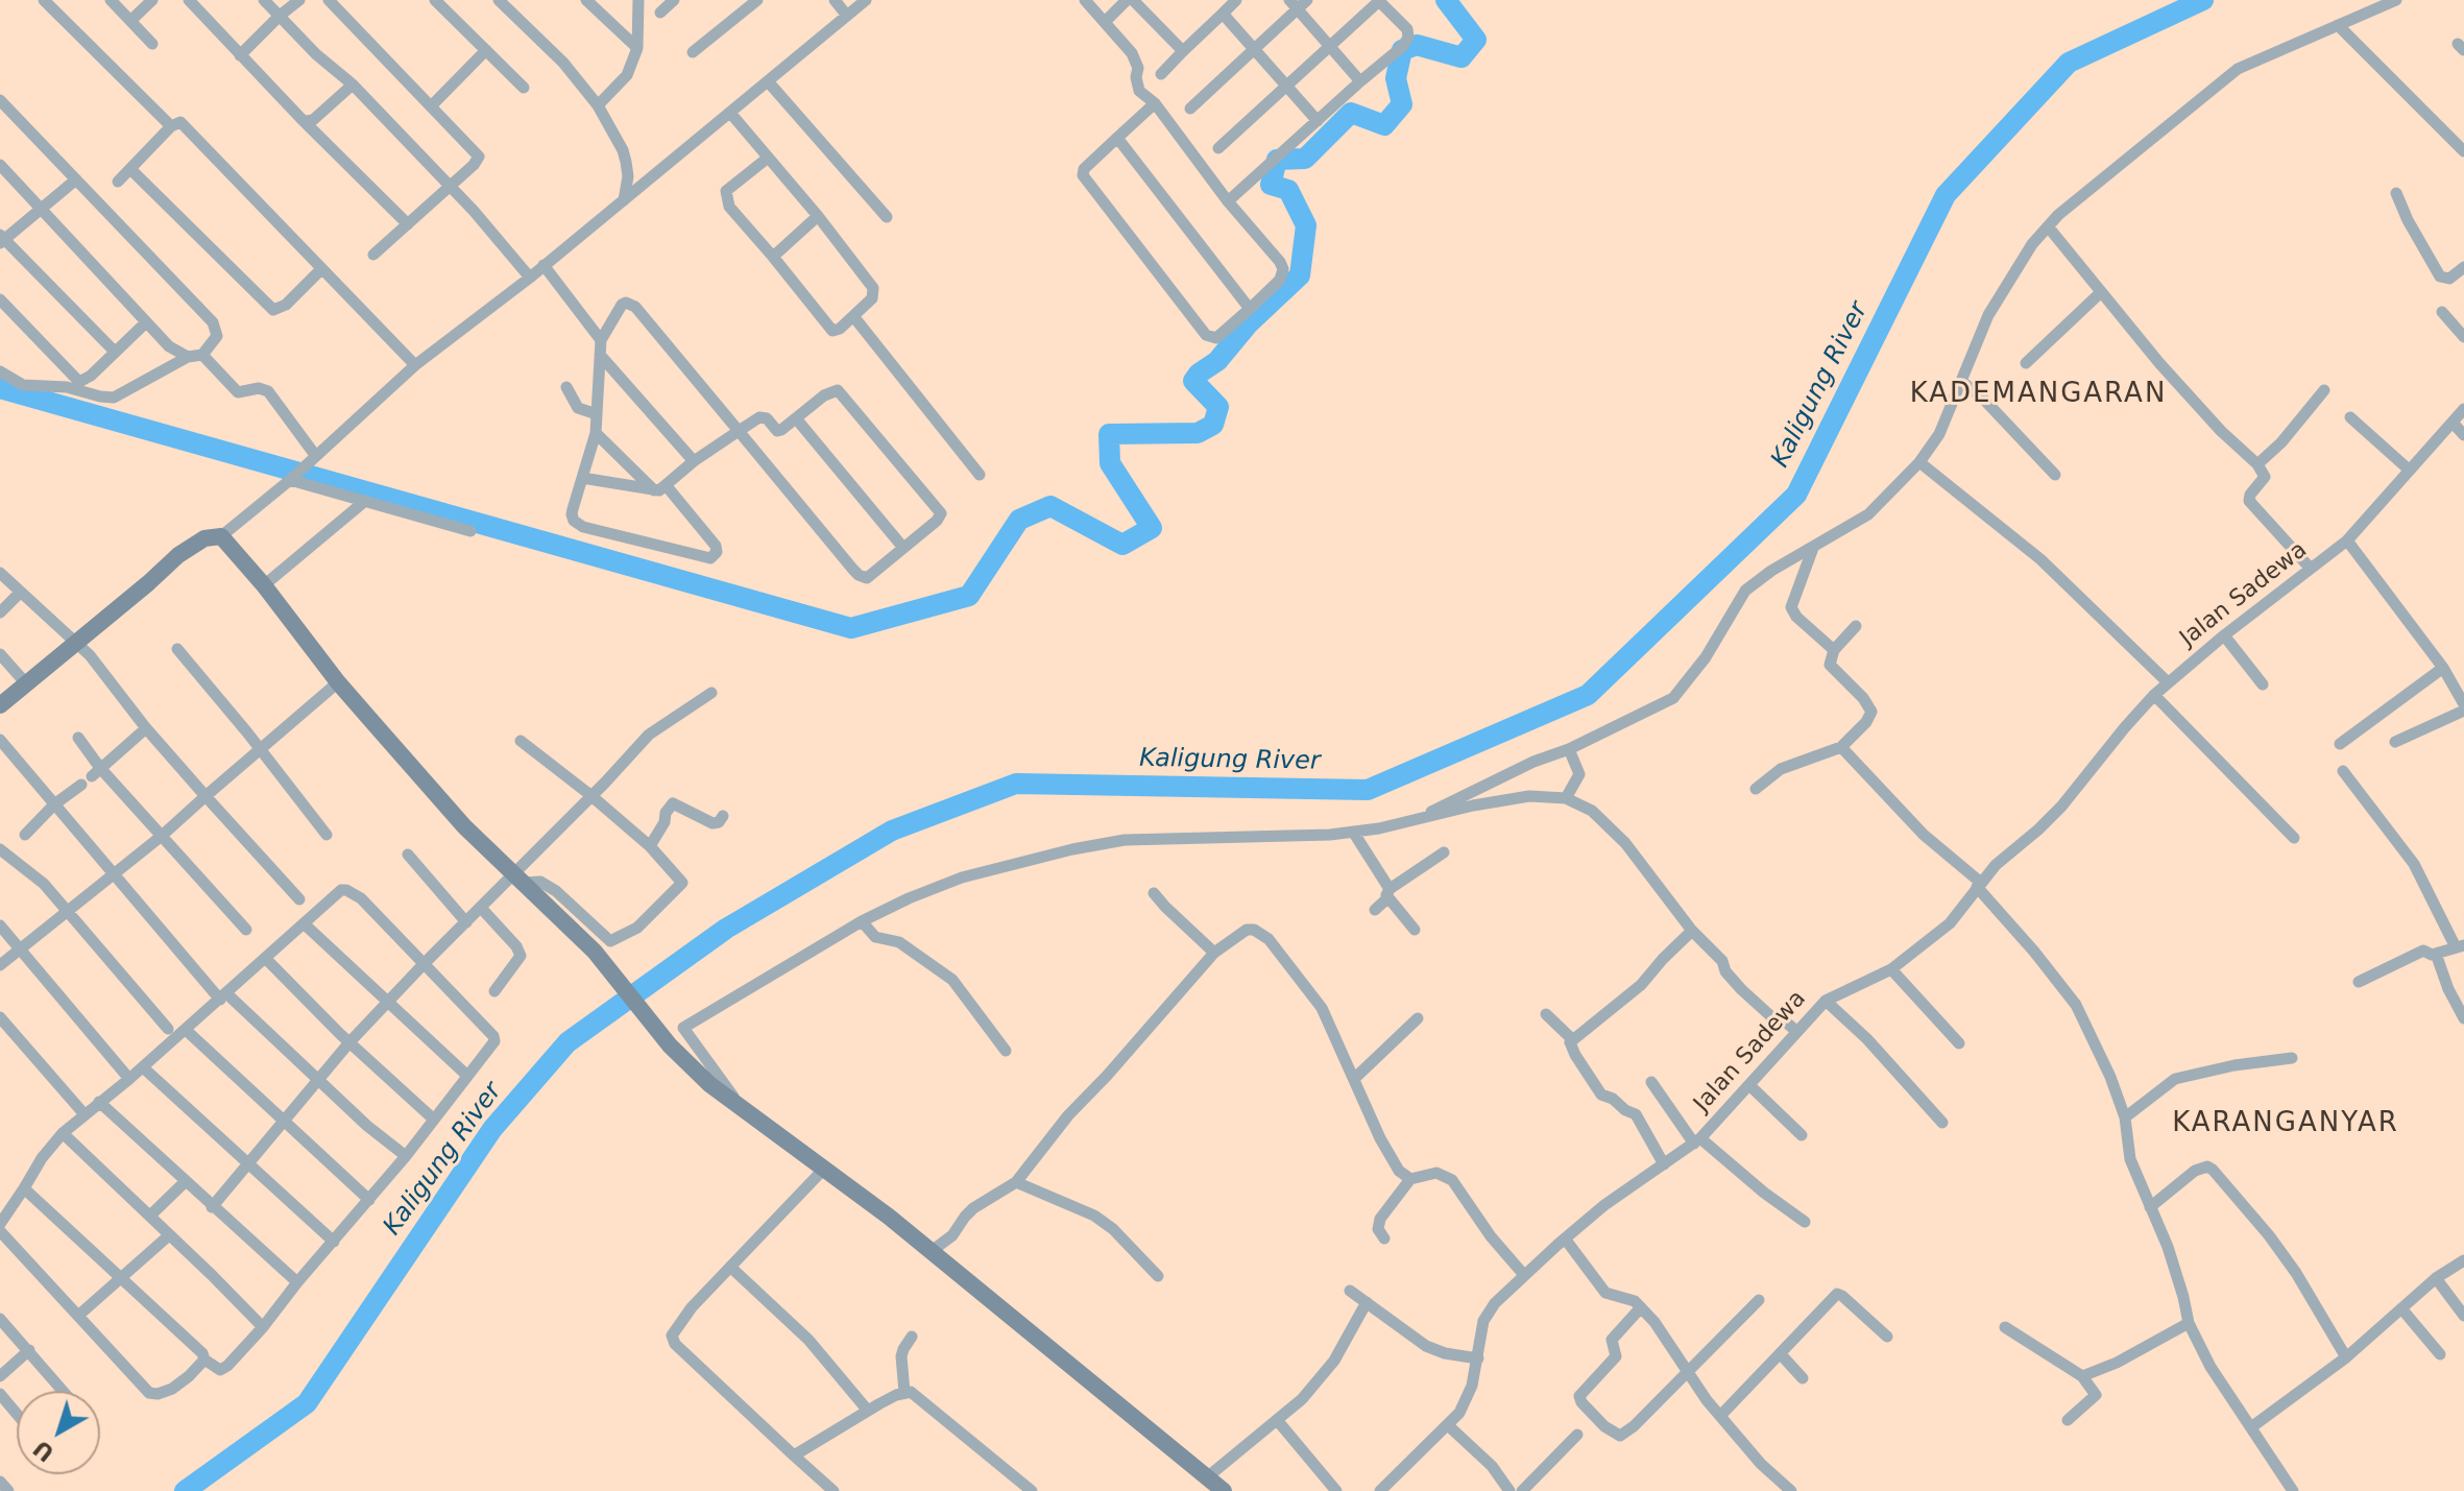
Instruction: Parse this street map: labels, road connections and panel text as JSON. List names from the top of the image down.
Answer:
{
  "streets": {
    "street": ["Jalan Sadewa"]
  },
  "districts": ["KADEMANGARAN", "KARANGANYAR"],
  "water": ["Kaligung River"],
  "north": "bottom left"
}
